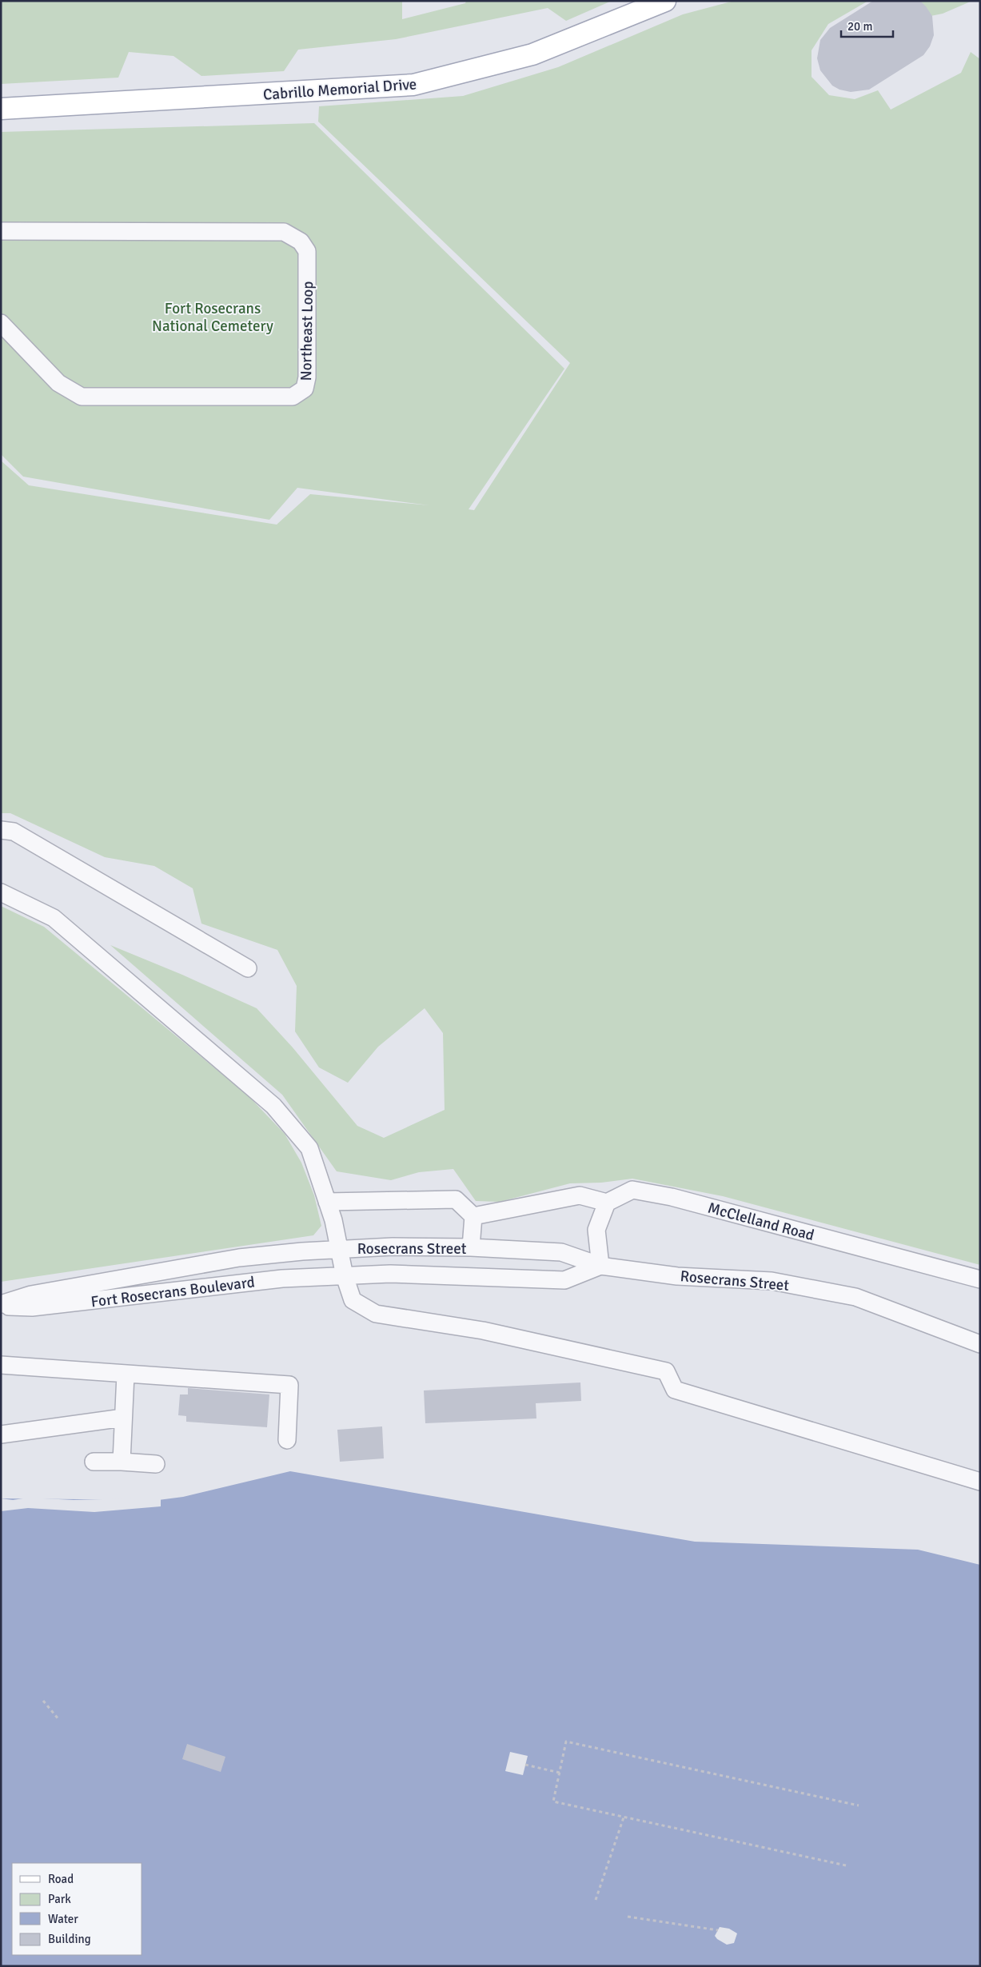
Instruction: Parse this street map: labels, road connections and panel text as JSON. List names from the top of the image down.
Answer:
{
  "streets": {
    "main road": ["Cabrillo Memorial Drive"],
    "street": [
      "Northeast Loop",
      "McClelland Road",
      "Rosecrans Street",
      "Fort Rosecrans Boulevard"
    ]
  },
  "crossings": [
    ["Rosecrans Street", "Fort Rosecrans Boulevard"]
  ],
  "parks": ["Fort Rosecrans National Cemetery"],
  "legend": [
    "Road",
    "Park",
    "Water",
    "Building"
  ],
  "scale_bar": "20 m"
}
